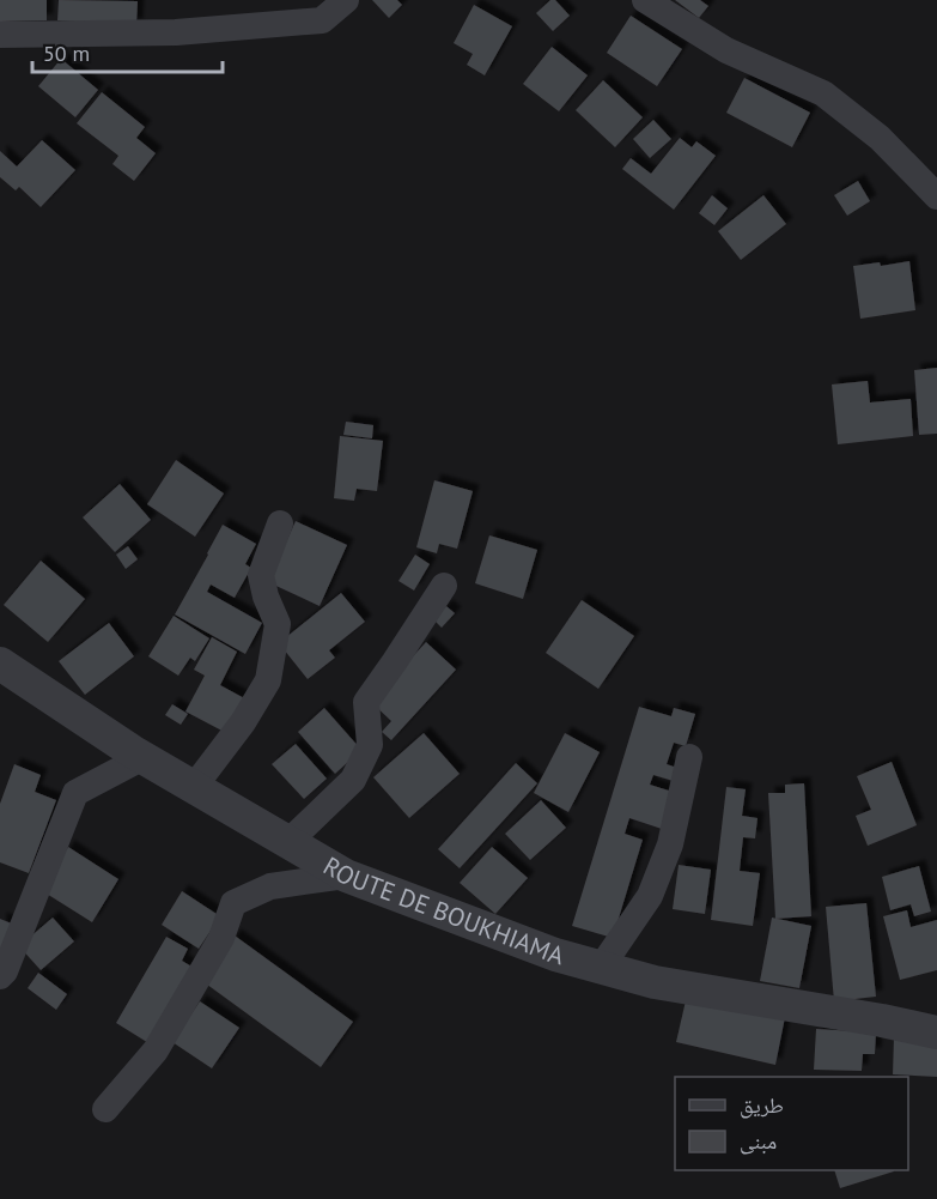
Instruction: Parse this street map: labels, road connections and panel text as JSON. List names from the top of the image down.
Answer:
{
  "streets": {
    "street": ["ROUTE DE BOUKHIAMA"]
  },
  "legend": ["طريق", "مبنى"],
  "scale_bar": "50 m"
}
